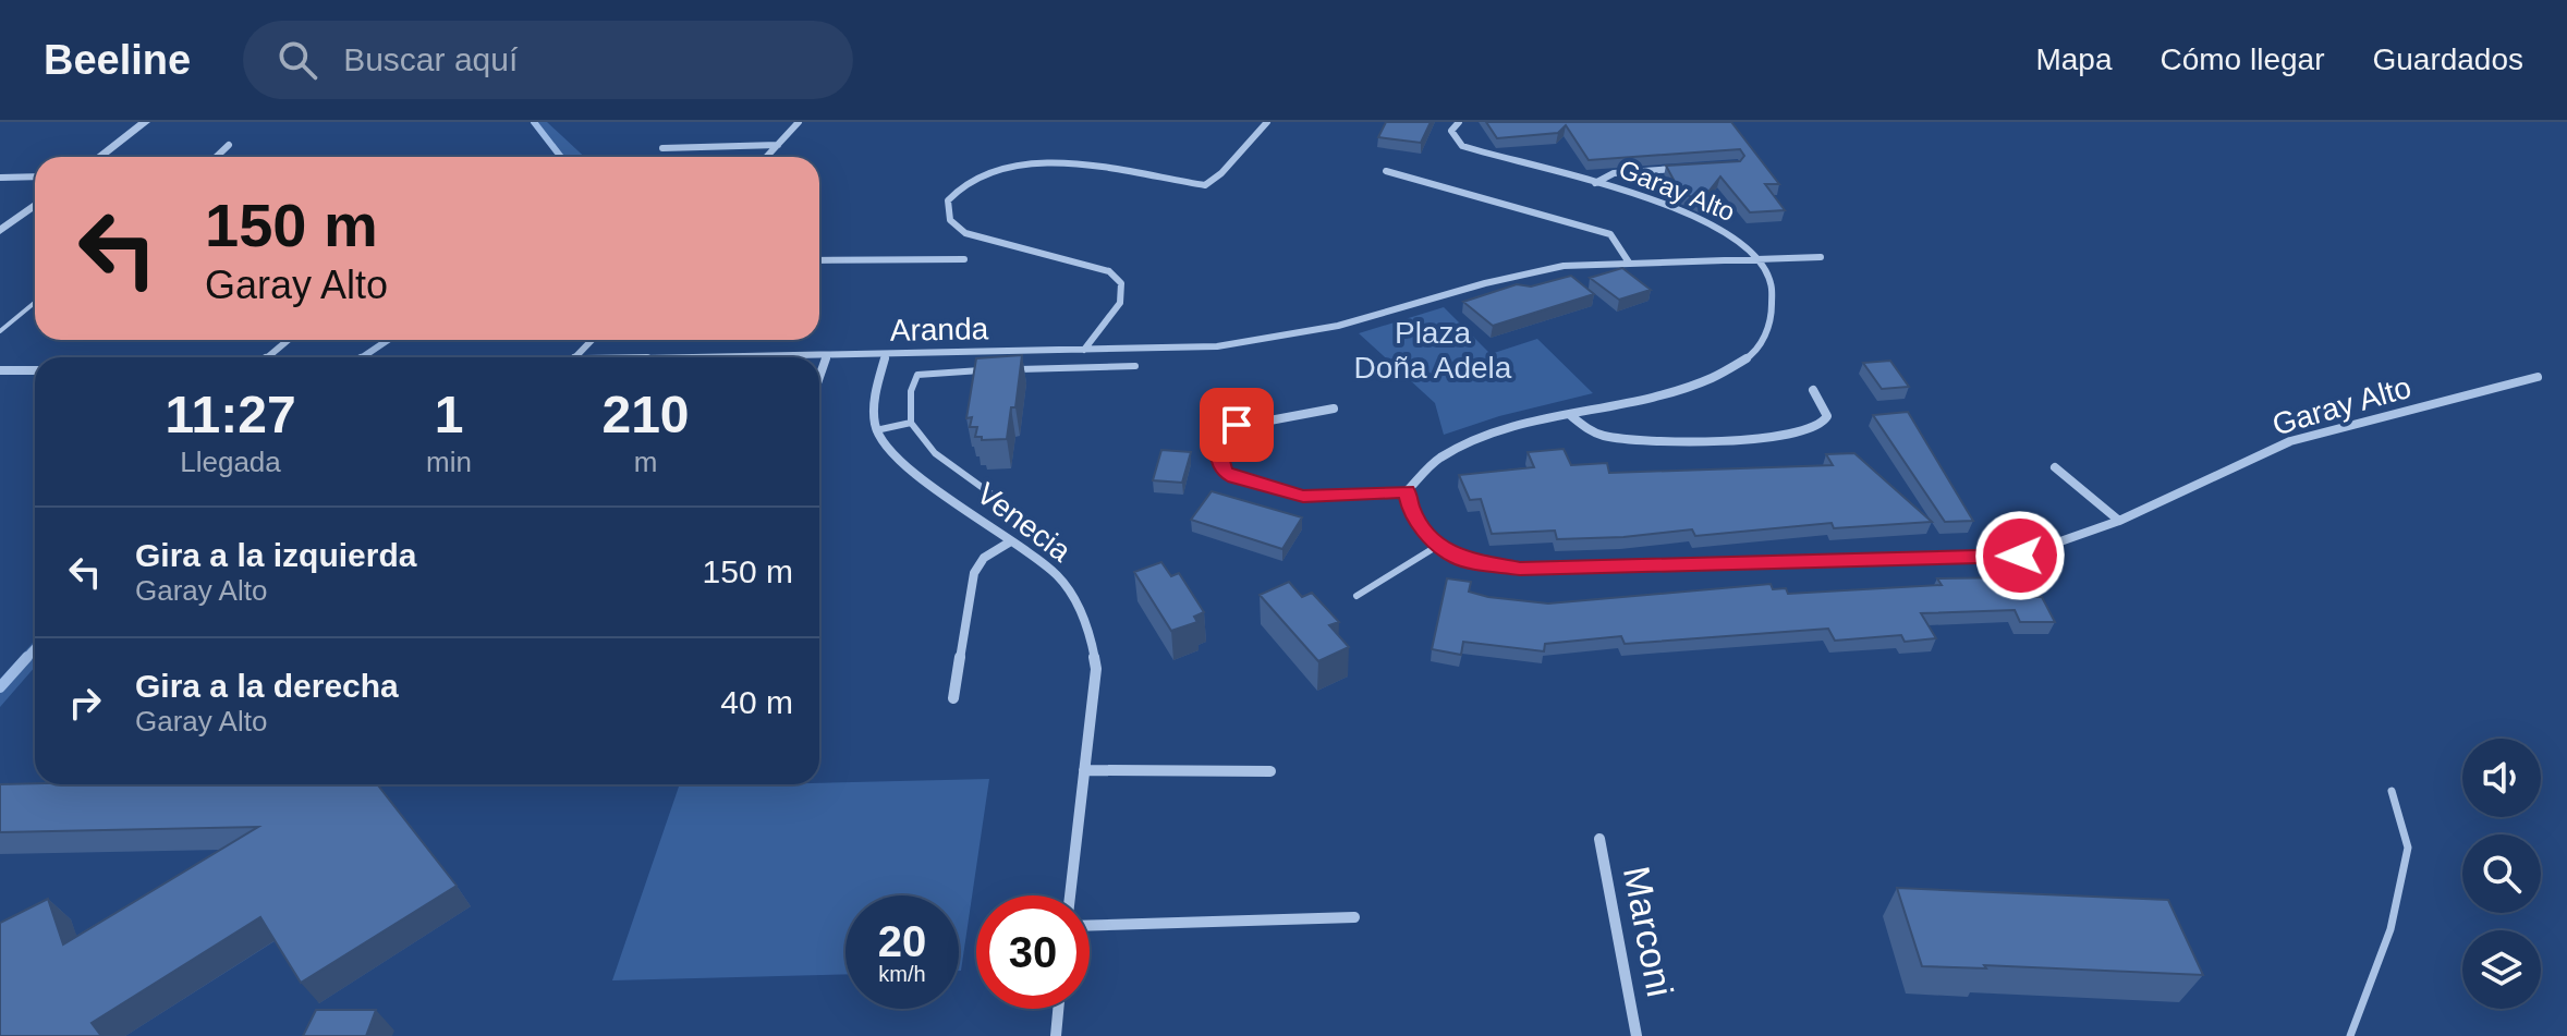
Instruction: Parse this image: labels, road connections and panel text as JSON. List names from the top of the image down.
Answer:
{
  "streets": {
    "street": [
      "Garay Alto",
      "Aranda",
      "Venecia",
      "Marconi"
    ]
  },
  "crossings": [
    ["Garay Alto", "Aranda"]
  ],
  "parks": ["Plaza Doña Adela"],
  "page": {
    "header": "Beeline",
    "search": "Buscar aquí",
    "nav": ["Mapa", "Cómo llegar", "Guardados"],
    "turn": ["150 m", "Garay Alto"],
    "eta": [
      "11:27",
      "Llegada",
      "1",
      "min",
      "210",
      "m"
    ],
    "list": [
      {
        "name": "Gira a la izquierda",
        "note": "Garay Alto",
        "value": "150 m"
      },
      {
        "name": "Gira a la derecha",
        "note": "Garay Alto",
        "value": "40 m"
      }
    ],
    "speed": "20 km/h",
    "limit": "30"
  }
}
